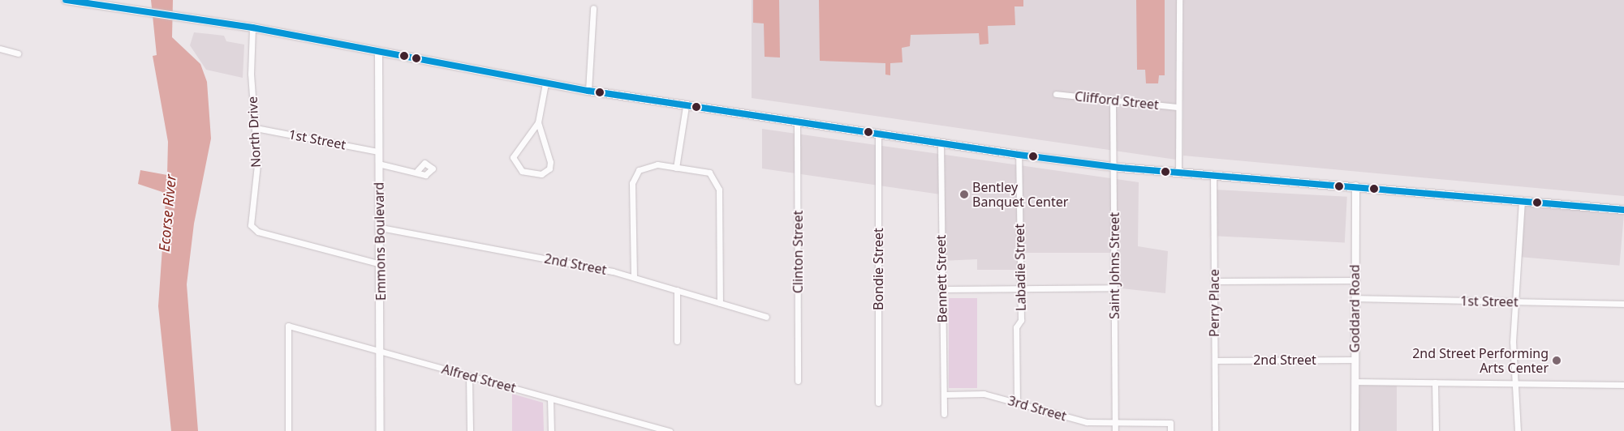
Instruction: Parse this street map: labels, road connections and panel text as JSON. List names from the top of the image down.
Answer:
{
  "streets": {
    "street": [
      "Clifford Street",
      "North Drive",
      "1st Street",
      "Emmons Boulevard",
      "Clinton Street",
      "2nd Street",
      "Saint Johns Street",
      "Labadie Street",
      "Bondie Street",
      "Bennett Street",
      "Perry Place",
      "Goddard Road",
      "Alfred Street",
      "3rd Street"
    ]
  },
  "crossings": [
    ["Clifford Street", "Saint Johns Street"],
    ["North Drive", "1st Street"],
    ["North Drive", "Emmons Boulevard"],
    ["1st Street", "Emmons Boulevard"],
    ["1st Street", "Goddard Road"],
    ["Emmons Boulevard", "2nd Street"],
    ["Emmons Boulevard", "Alfred Street"],
    ["2nd Street", "Perry Place"],
    ["2nd Street", "Goddard Road"],
    ["Saint Johns Street", "3rd Street"],
    ["Labadie Street", "3rd Street"],
    ["Bennett Street", "3rd Street"]
  ],
  "water": ["Ecorse River"],
  "places": ["Bentley Banquet Center", "2nd Street Performing Arts Center"]
}
